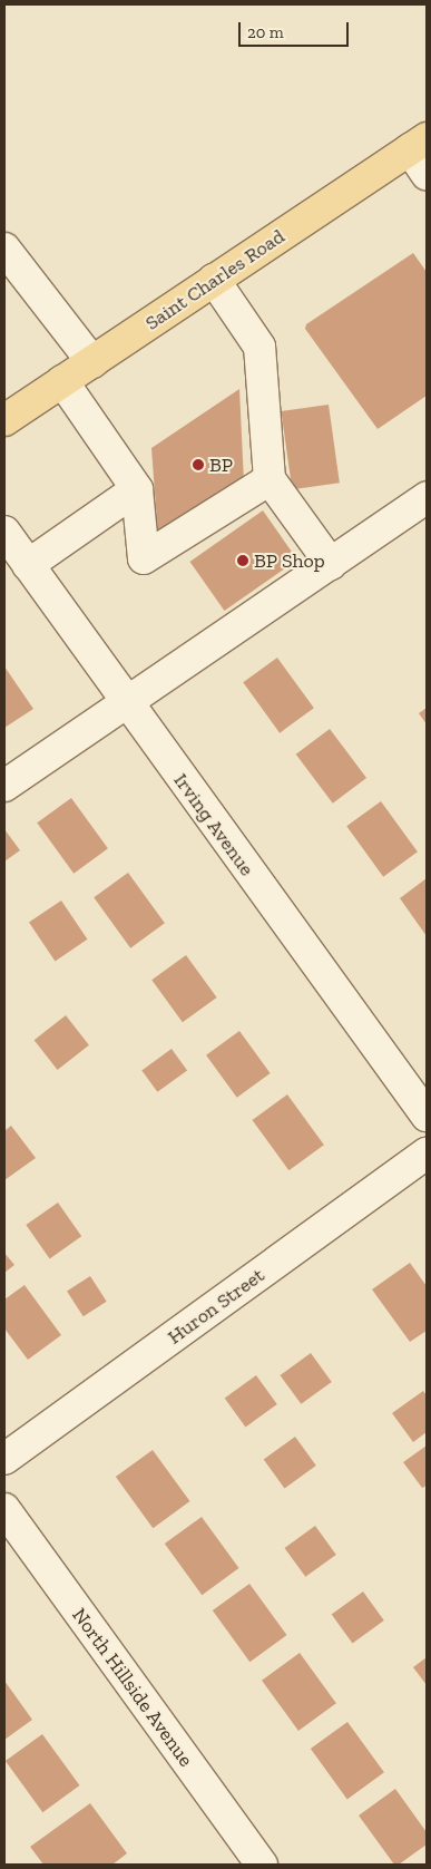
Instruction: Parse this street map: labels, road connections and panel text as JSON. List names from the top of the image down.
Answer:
{
  "streets": {
    "main road": ["Saint Charles Road"],
    "street": ["Irving Avenue", "Huron Street", "North Hillside Avenue"]
  },
  "places": ["BP", "BP Shop"],
  "scale_bar": "20 m"
}
